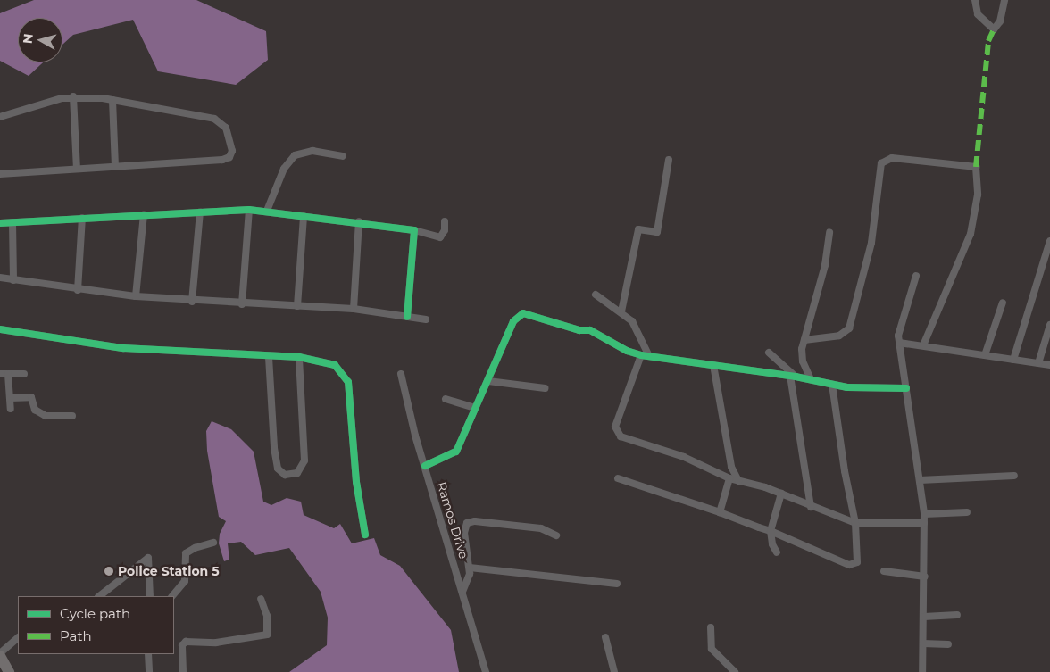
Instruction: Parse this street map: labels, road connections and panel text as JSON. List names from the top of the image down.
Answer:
{
  "streets": {
    "street": ["Ramos Drive"]
  },
  "places": ["Police Station 5"],
  "legend": ["Cycle path", "Path"],
  "north": "left"
}
